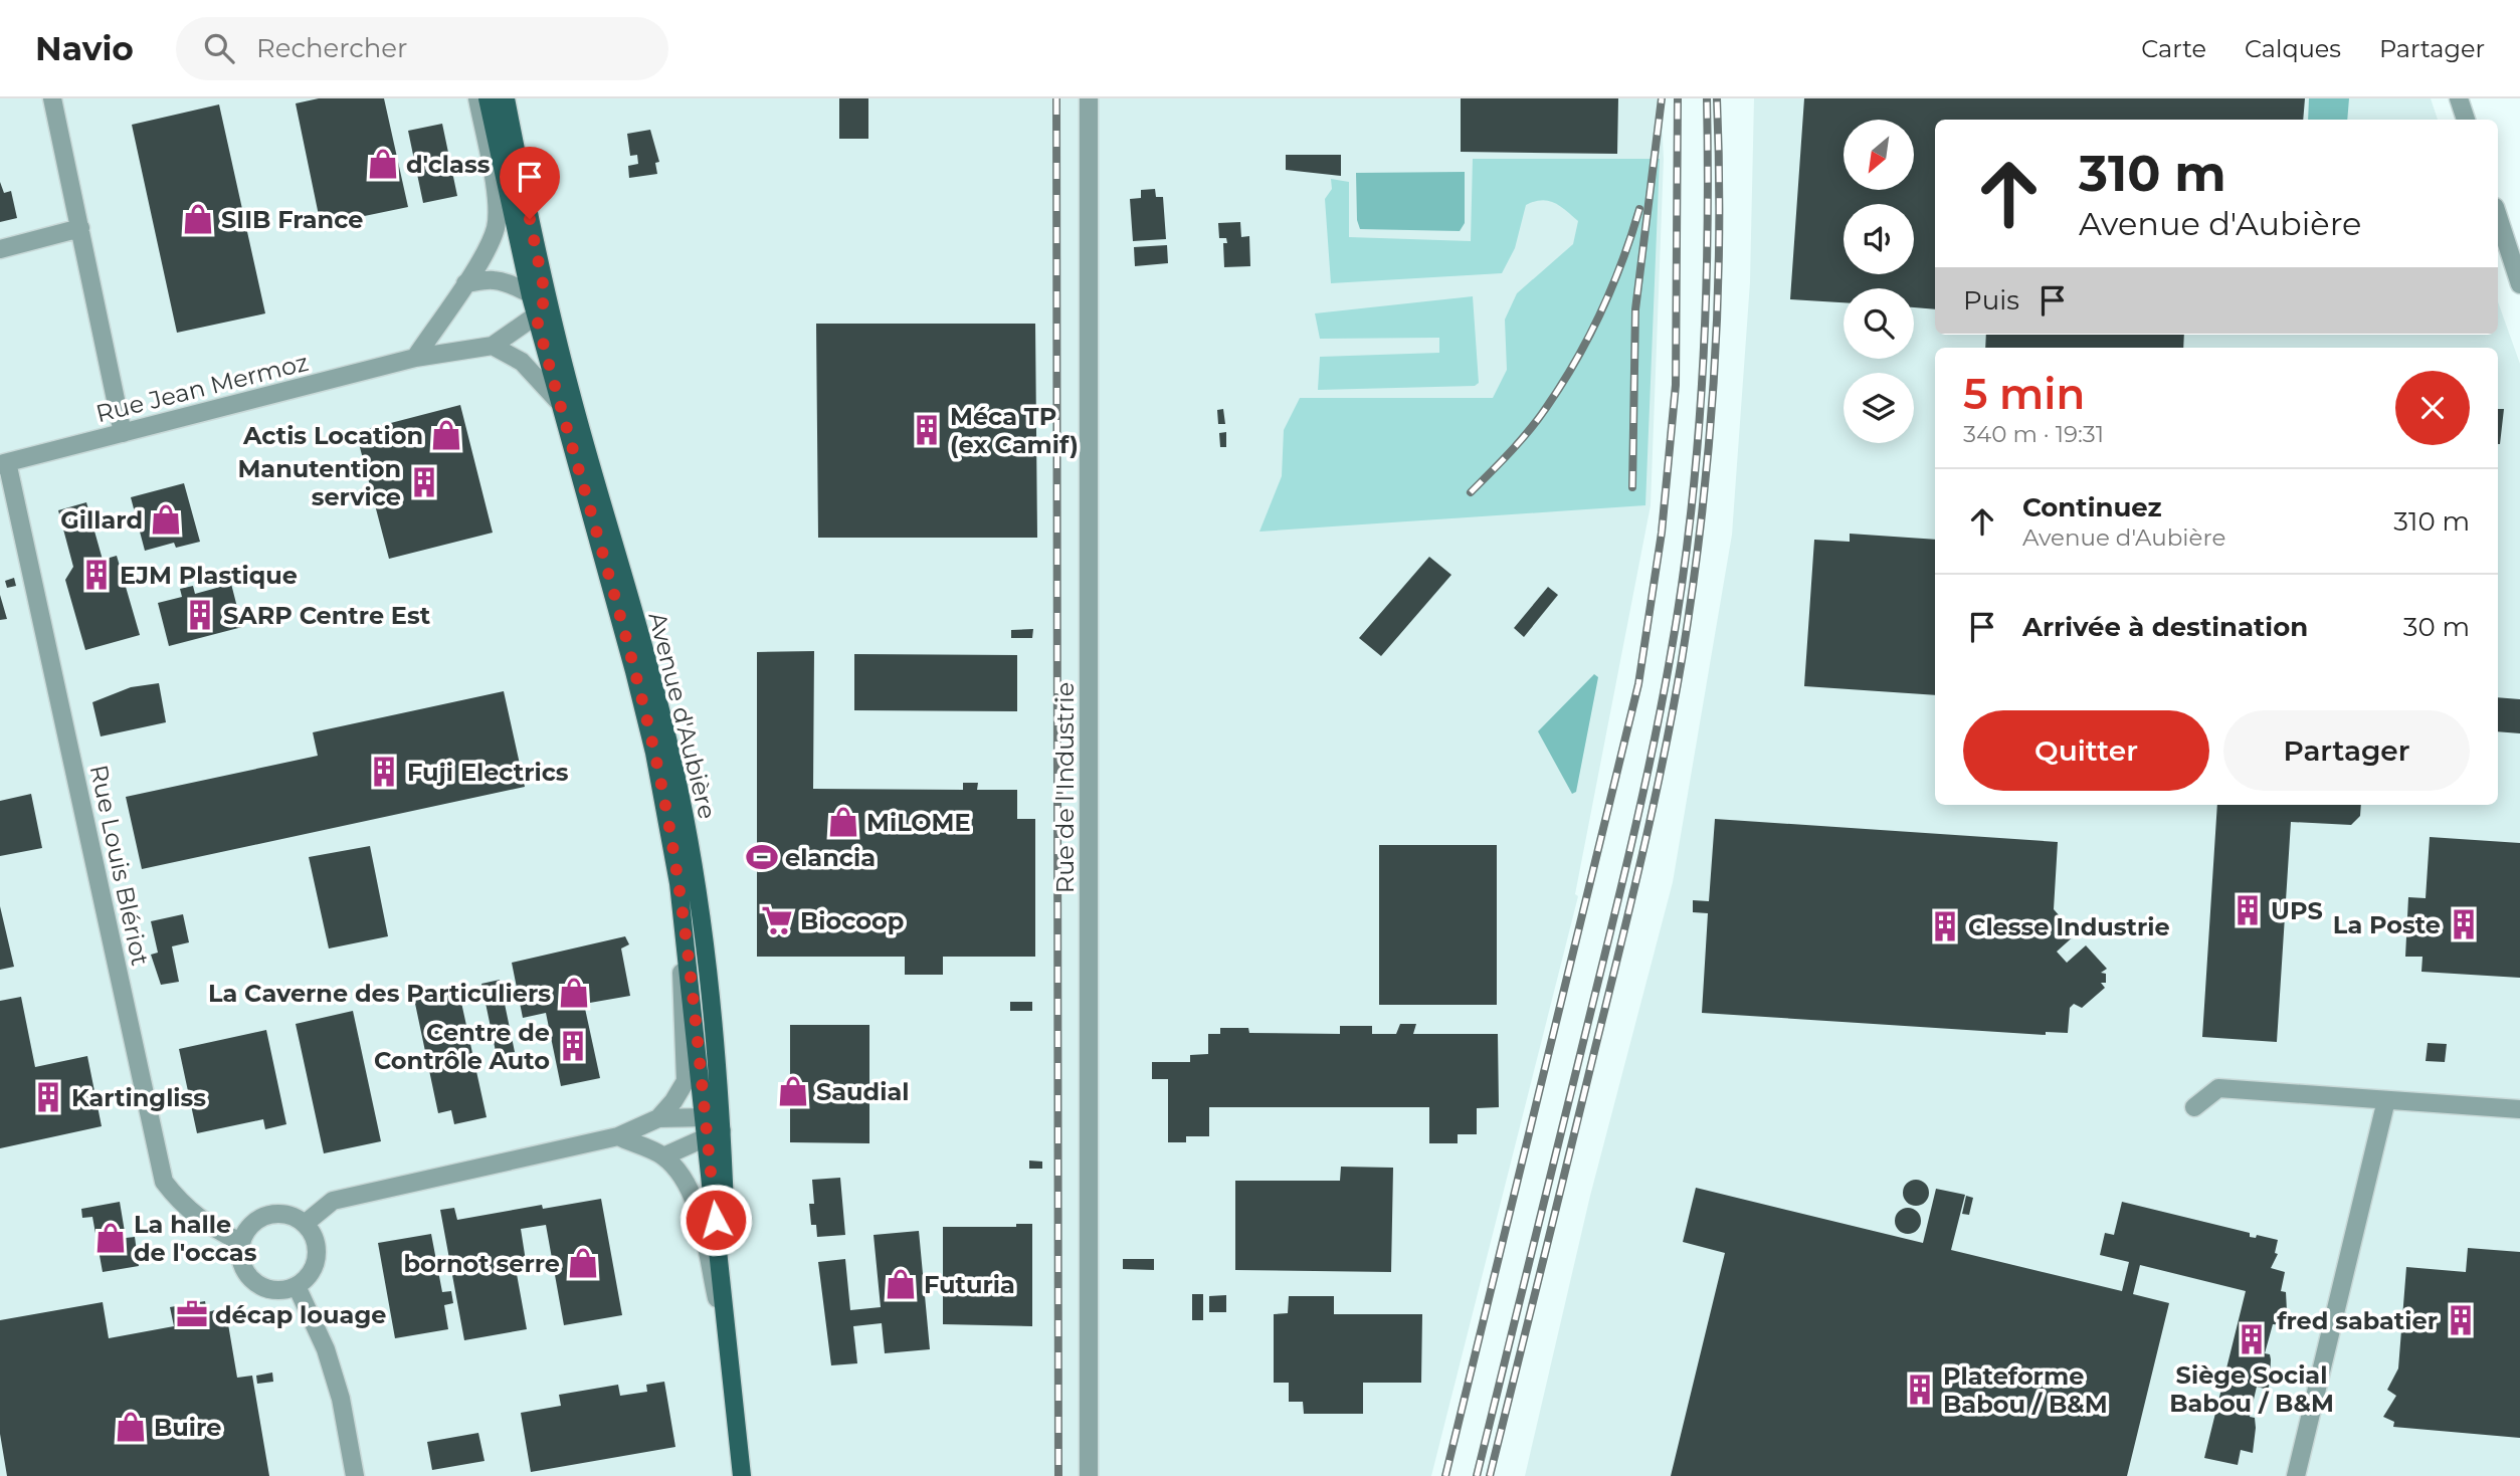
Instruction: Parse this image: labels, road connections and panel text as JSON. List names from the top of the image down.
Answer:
{
  "streets": {
    "main road": ["Avenue d'Aubière"],
    "street": ["Rue Jean Mermoz", "Rue de l'Industrie", "Rue Louis Blériot"]
  },
  "crossings": [
    ["Rue Jean Mermoz", "Avenue d'Aubière"],
    ["Rue Jean Mermoz", "Rue Louis Blériot"]
  ],
  "places": {
    "shop": [
      "d'class",
      "SIIB France",
      "Actis Location",
      "Gillard",
      "MiLOME",
      "La Caverne des Particuliers",
      "Saudial",
      "La halle de l'occas",
      "bornot serre",
      "Futuria",
      "Buire"
    ],
    "building": [
      "Méca TP (ex Camif)",
      "Manutention service",
      "EJM Plastique",
      "SARP Centre Est",
      "Fuji Electrics",
      "UPS",
      "La Poste",
      "Clesse Industrie",
      "Centre de Contrôle Auto",
      "Kartingliss",
      "fred sabatier",
      "Siège Social Babou / B&M",
      "Plateforme Babou / B&M"
    ],
    "sports": ["elancia"],
    "supermarket": ["Biocoop"],
    "office": ["décap louage"]
  },
  "north": "bottom left",
  "page": {
    "header": "Navio",
    "search": "Rechercher",
    "nav": ["Carte", "Calques", "Partager"],
    "turn": ["310 m", "Avenue d'Aubière"],
    "then": "Puis",
    "heading": ["5 min", "340 m · 19:31"],
    "list": [
      {
        "name": "Continuez",
        "note": "Avenue d'Aubière",
        "value": "310 m"
      },
      {
        "name": "Arrivée à destination",
        "value": "30 m"
      }
    ],
    "buttons": ["Quitter", "Partager"]
  }
}
